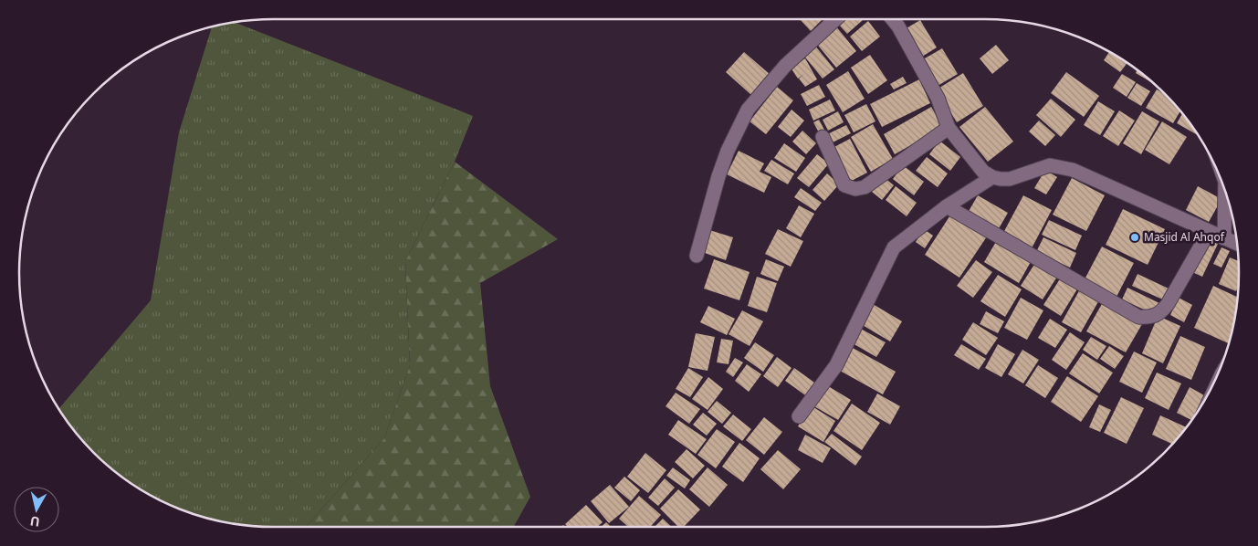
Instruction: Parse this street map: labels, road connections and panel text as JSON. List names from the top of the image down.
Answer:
{
  "places": ["Masjid Al Ahqof"],
  "north": "bottom"
}
